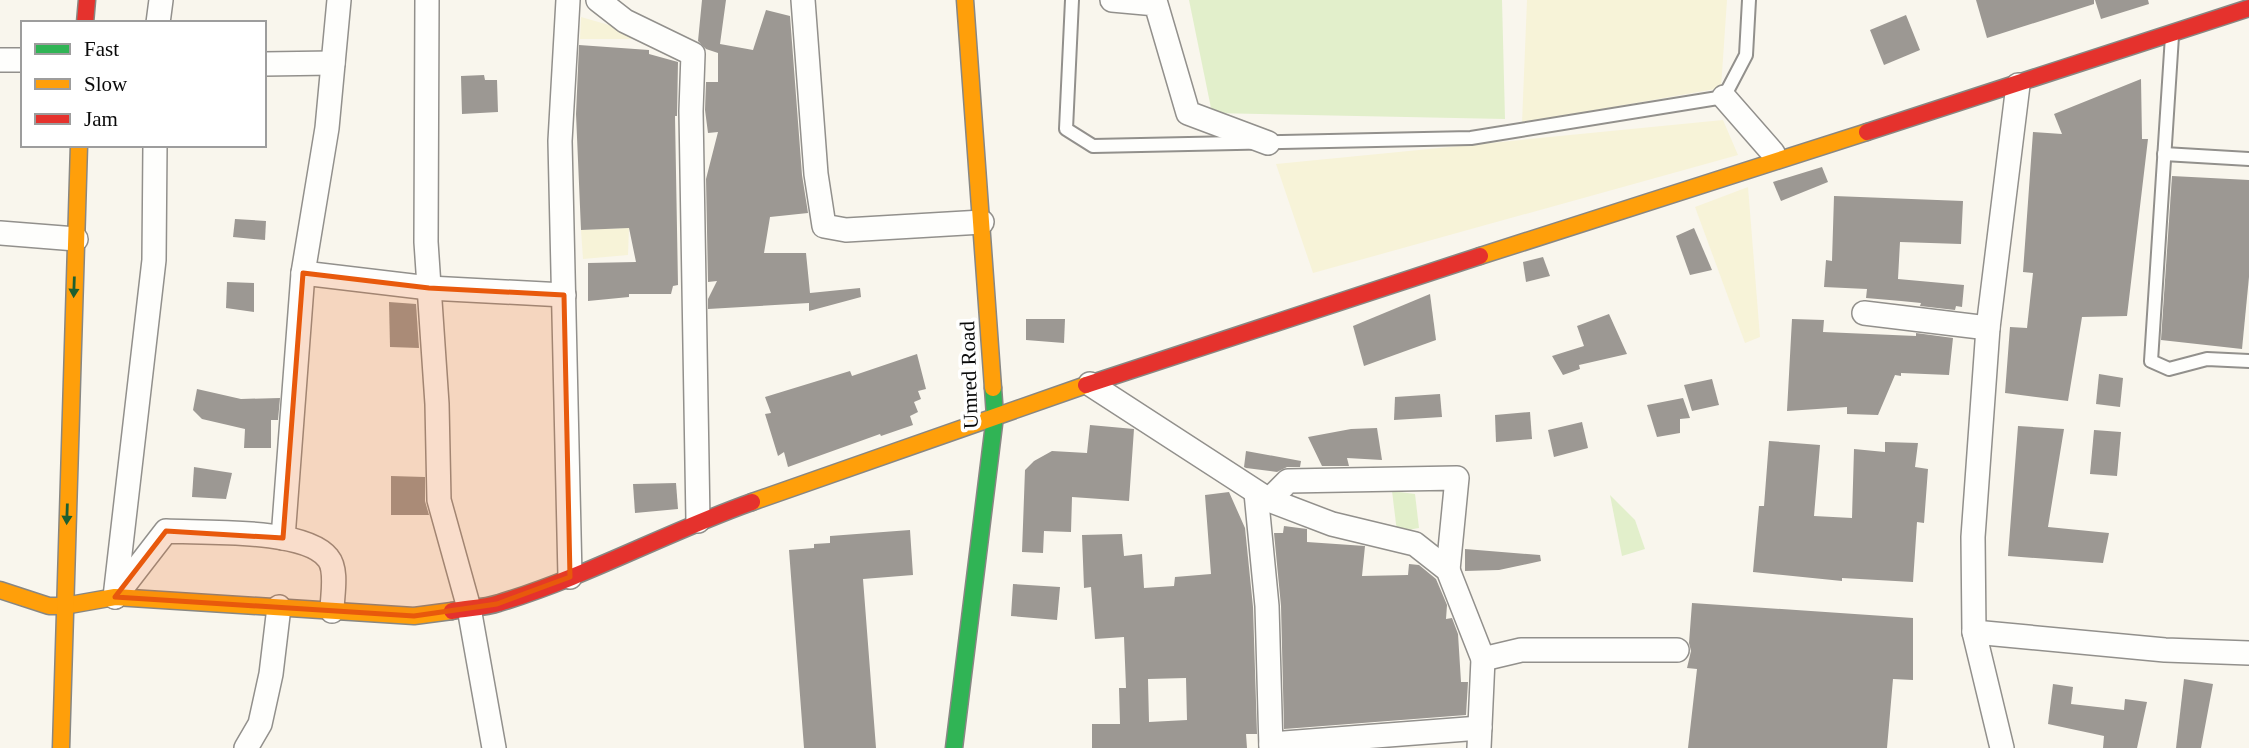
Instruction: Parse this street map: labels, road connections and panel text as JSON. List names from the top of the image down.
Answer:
{
  "streets": {
    "street": ["Umred Road"]
  },
  "legend": ["Fast", "Slow", "Jam"]
}
